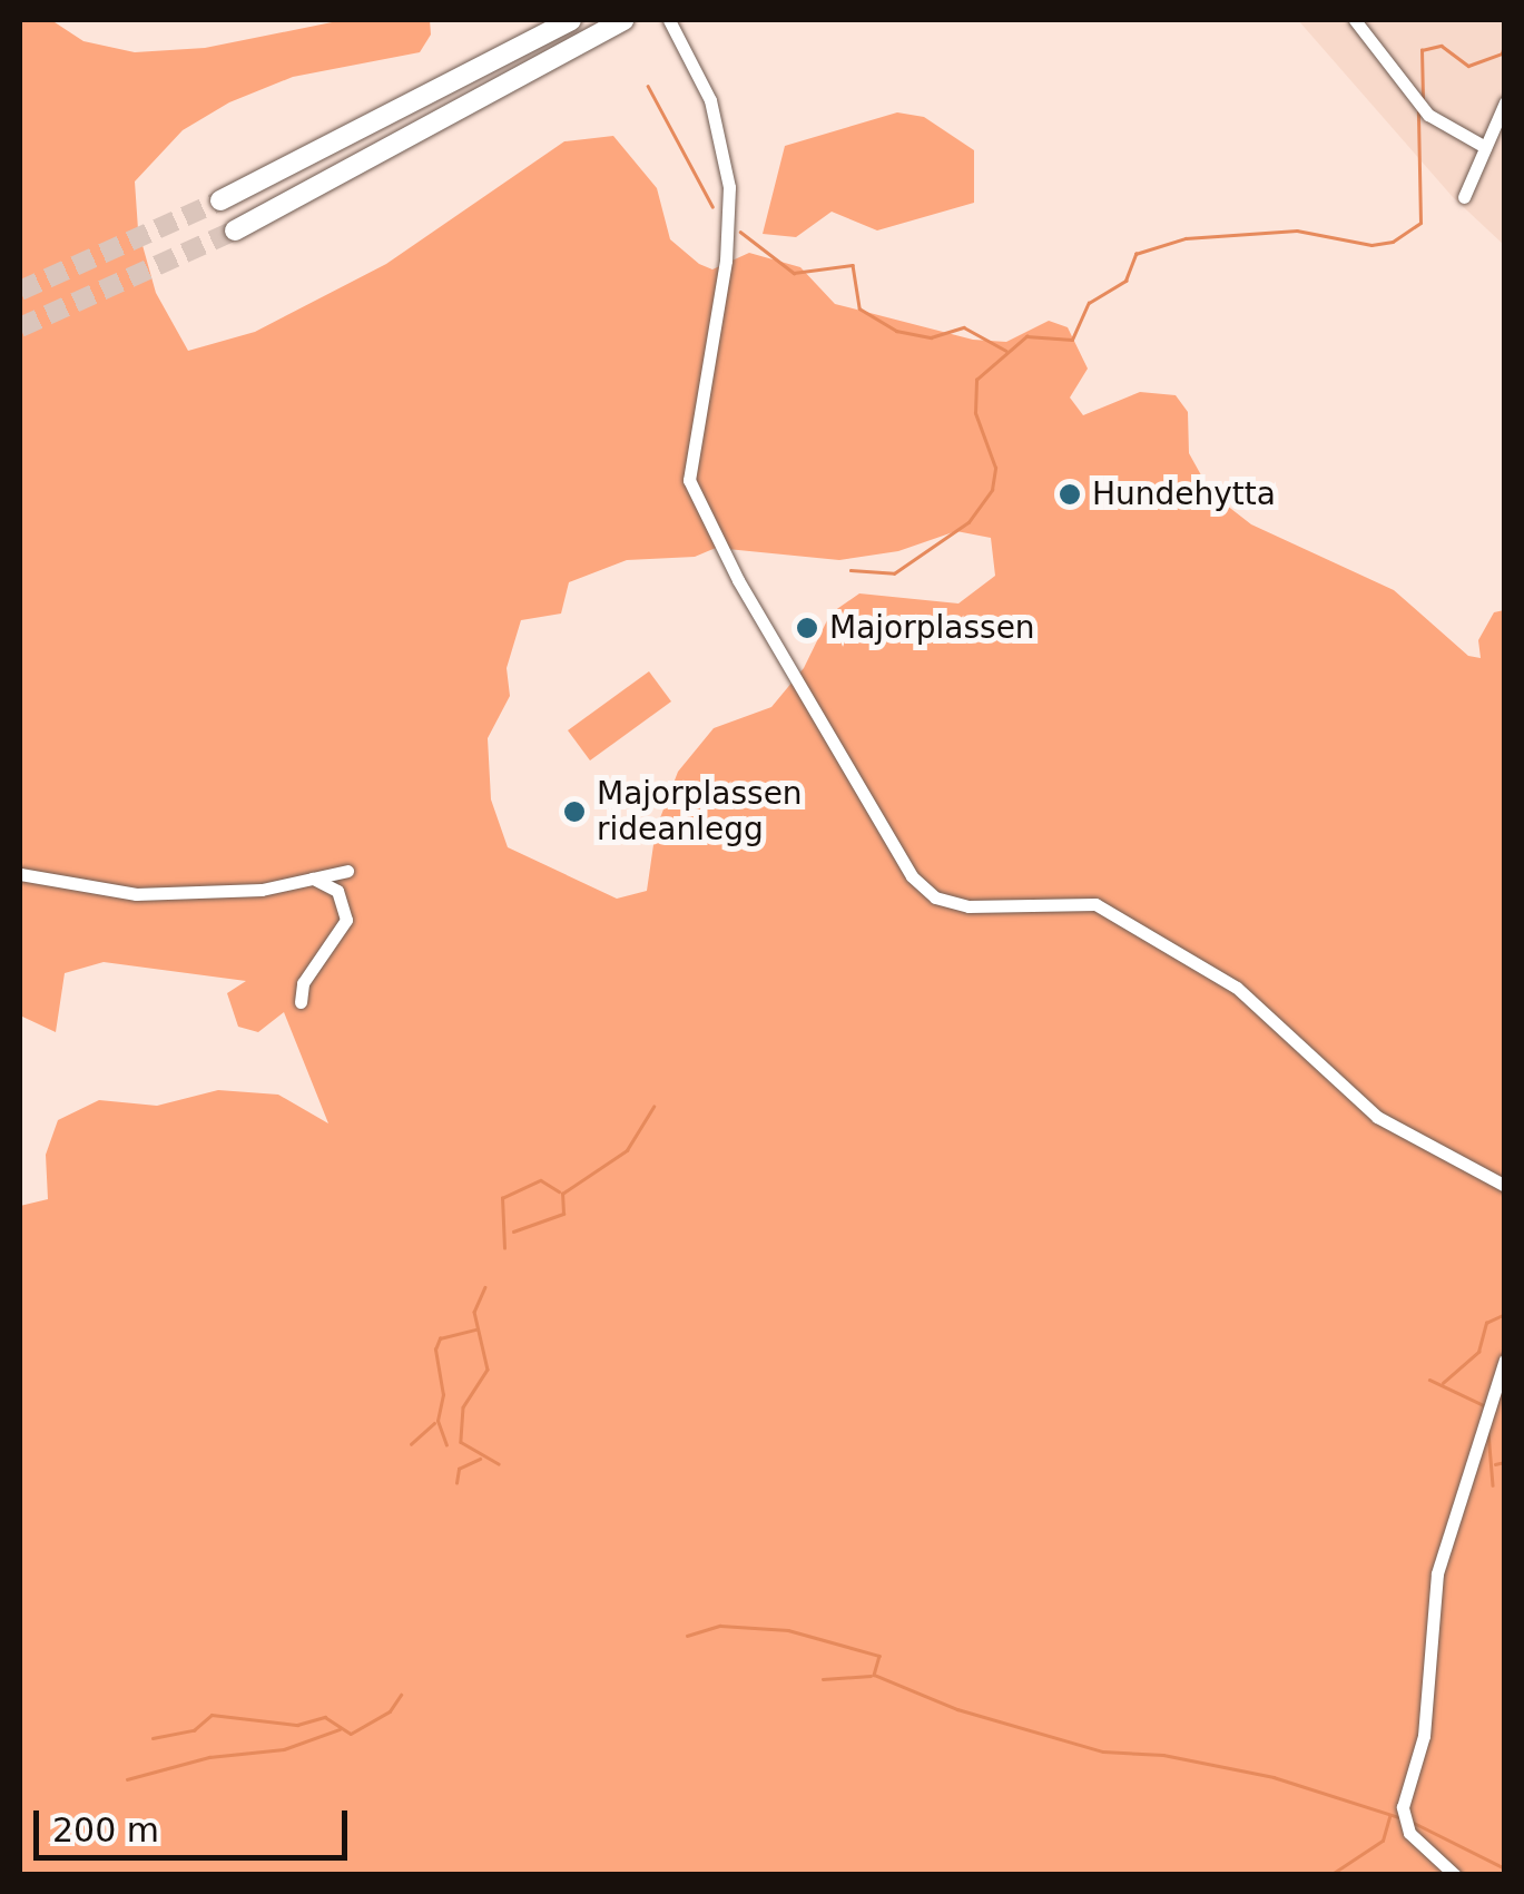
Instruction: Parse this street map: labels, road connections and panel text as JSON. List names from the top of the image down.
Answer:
{
  "places": ["Hundehytta", "Majorplassen", "Majorplassen rideanlegg"],
  "scale_bar": "200 m"
}
